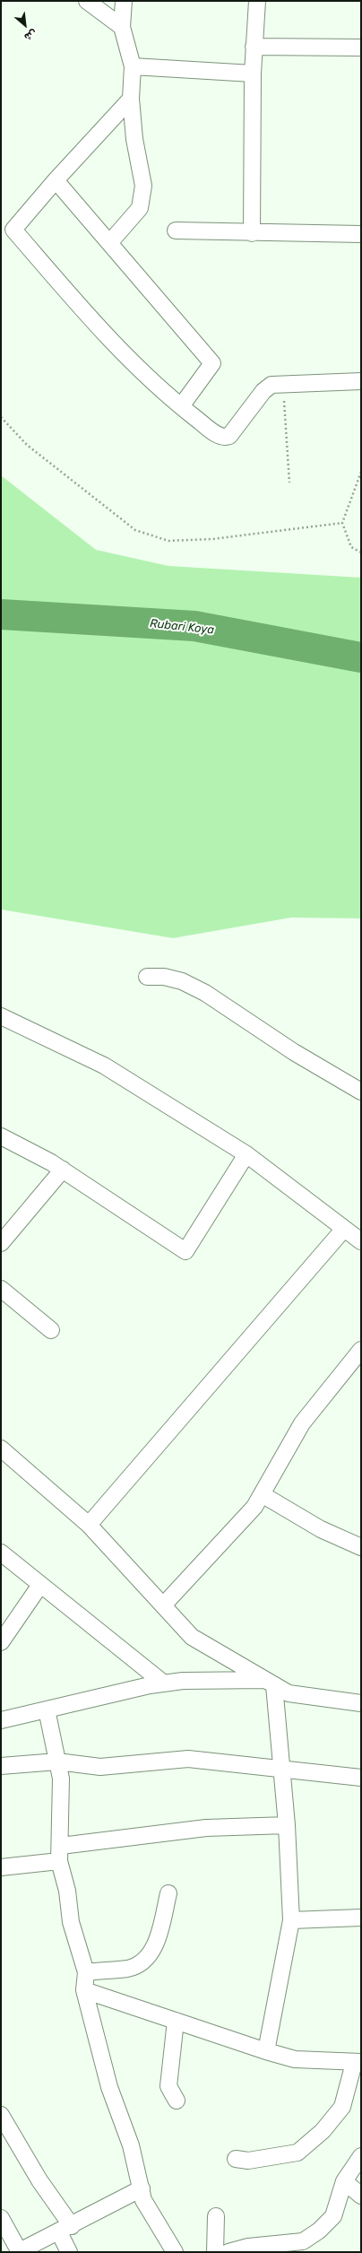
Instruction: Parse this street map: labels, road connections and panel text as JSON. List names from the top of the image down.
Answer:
{
  "water": ["Rubari Koya"],
  "north": "bottom right"
}
